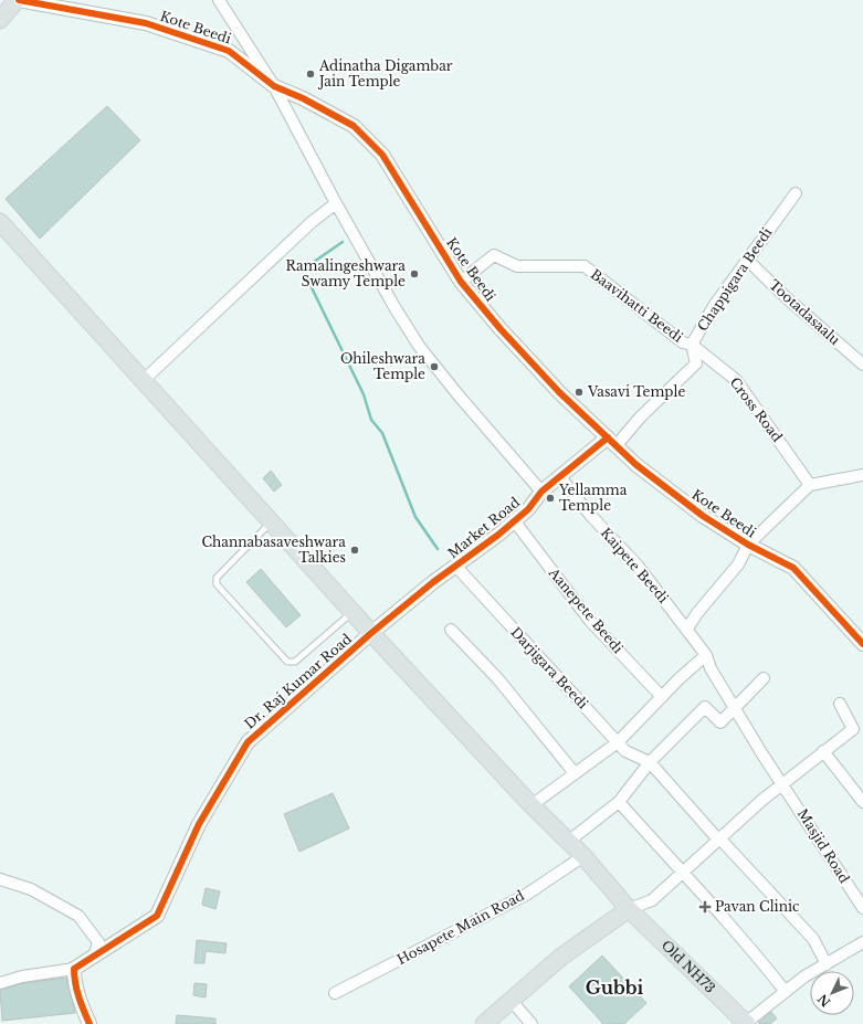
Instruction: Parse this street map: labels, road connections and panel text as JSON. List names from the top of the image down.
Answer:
{
  "streets": {
    "main road": ["Old NH73"],
    "street": [
      "Kote Beedi",
      "Chappigara Beedi",
      "Baavihatti Beedi",
      "Tootadasaalu",
      "Cross Road",
      "Market Road",
      "Kaipete Beedi",
      "Aanepete Beedi",
      "Darjigara Beedi",
      "Dr. Raj Kumar Road",
      "Masjid Road",
      "Hosapete Main Road"
    ]
  },
  "crossings": [
    ["Kote Beedi", "Chappigara Beedi"],
    ["Kote Beedi", "Baavihatti Beedi"],
    ["Kote Beedi", "Market Road"],
    ["Chappigara Beedi", "Baavihatti Beedi"],
    ["Chappigara Beedi", "Tootadasaalu"],
    ["Chappigara Beedi", "Cross Road"],
    ["Chappigara Beedi", "Market Road"],
    ["Baavihatti Beedi", "Cross Road"],
    ["Market Road", "Kaipete Beedi"],
    ["Market Road", "Aanepete Beedi"],
    ["Market Road", "Darjigara Beedi"],
    ["Market Road", "Dr. Raj Kumar Road"],
    ["Market Road", "Old NH73"],
    ["Kaipete Beedi", "Masjid Road"],
    ["Dr. Raj Kumar Road", "Old NH73"],
    ["Hosapete Main Road", "Old NH73"]
  ],
  "districts": ["Gubbi"],
  "places": {
    "other": [
      "Adinatha Digambar Jain Temple",
      "Ramalingeshwara Swamy Temple",
      "Ohileshwara Temple",
      "Vasavi Temple",
      "Yellamma Temple",
      "Channabasaveshwara Talkies"
    ],
    "health": ["Pavan Clinic"]
  },
  "north": "bottom left"
}
